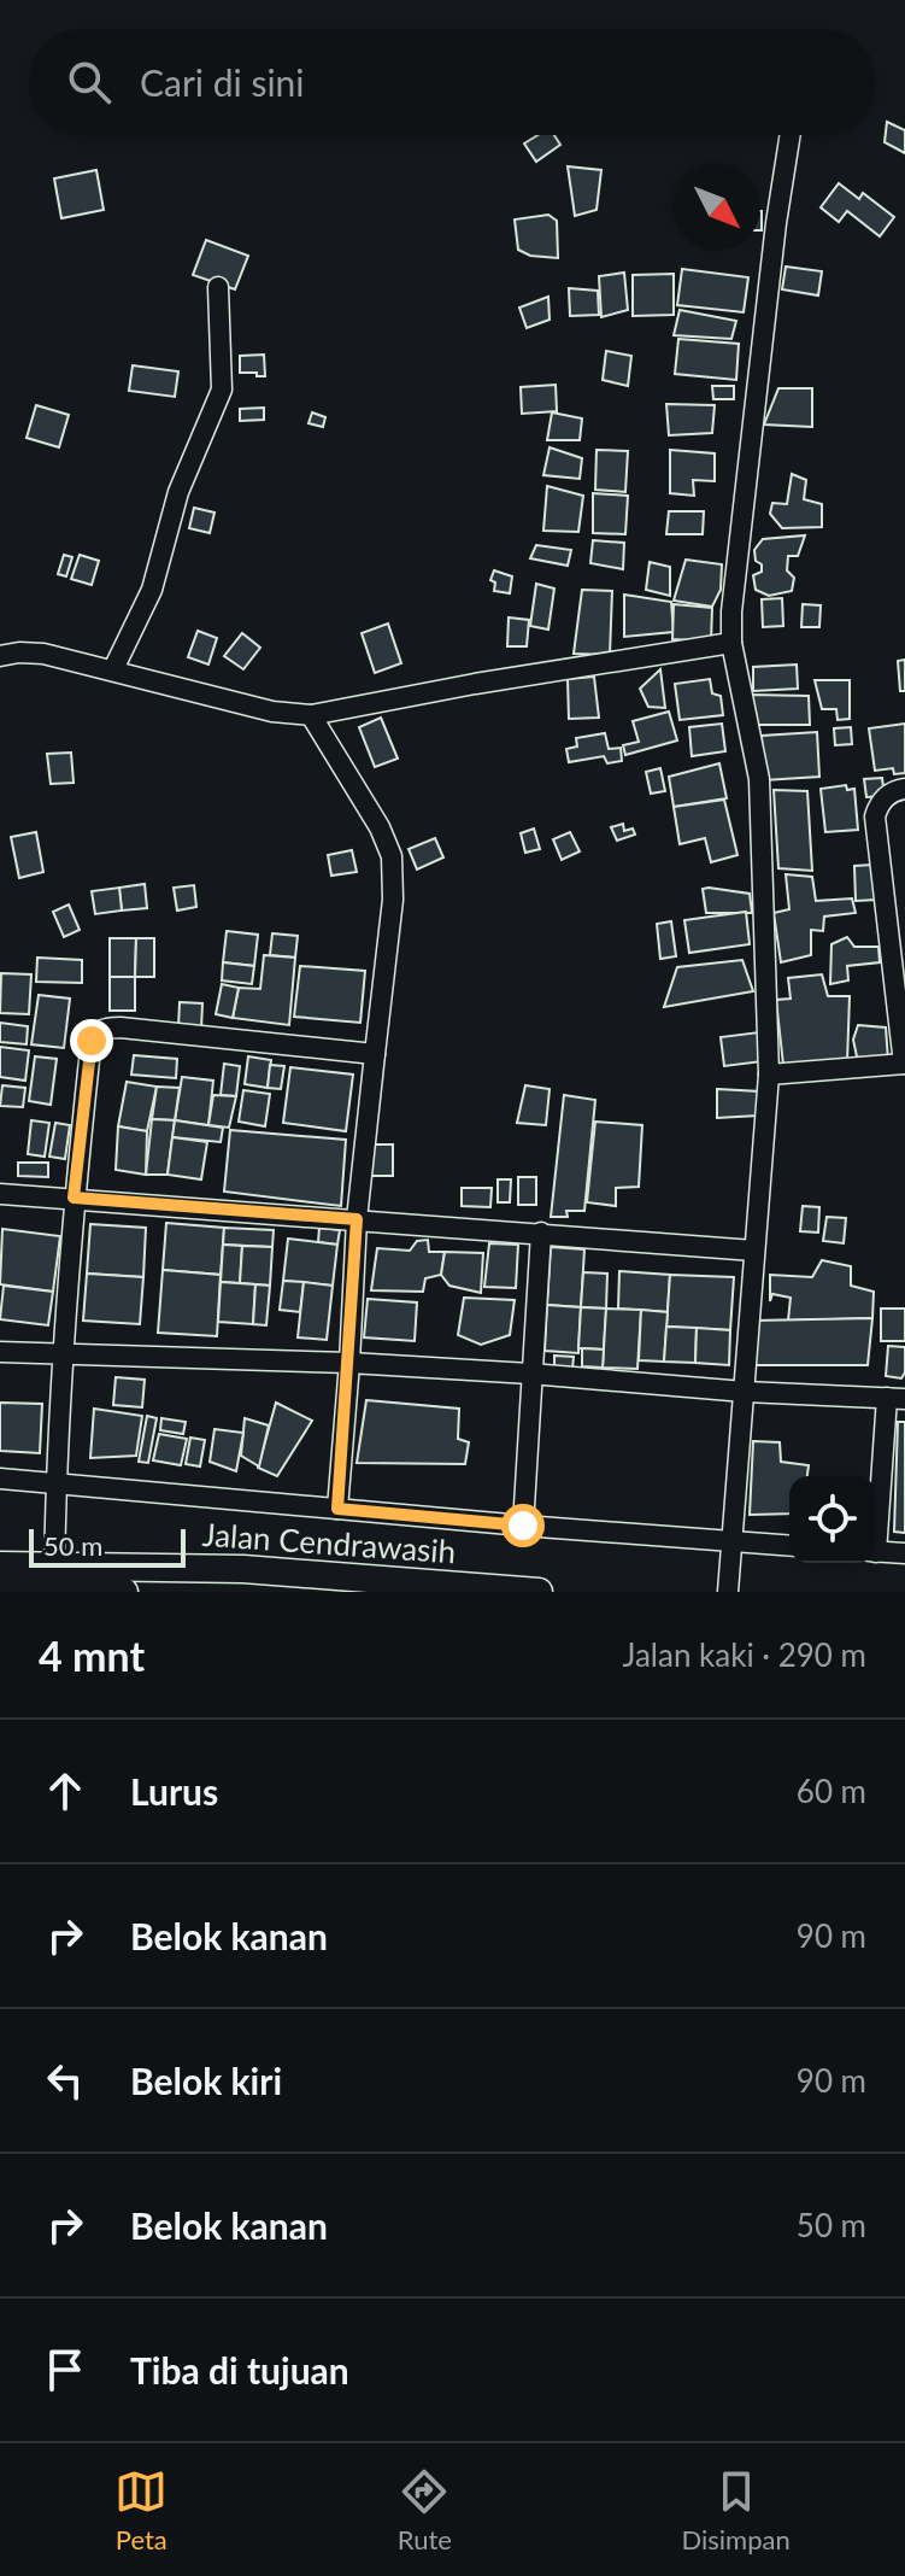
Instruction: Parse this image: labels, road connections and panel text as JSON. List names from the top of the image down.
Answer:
{
  "streets": {
    "main road": ["Jalan Cendrawasih"]
  },
  "scale_bar": "50 m",
  "north": "bottom right",
  "page": {
    "search": "Cari di sini",
    "scale": "50 m",
    "heading": ["4 mnt", "Jalan kaki · 290 m"],
    "list": [
      ["Lurus", "60 m"],
      ["Belok kanan", "90 m"],
      ["Belok kiri", "90 m"],
      ["Belok kanan", "50 m"],
      "Tiba di tujuan"
    ],
    "nav": ["Peta", "Rute", "Disimpan"]
  }
}
